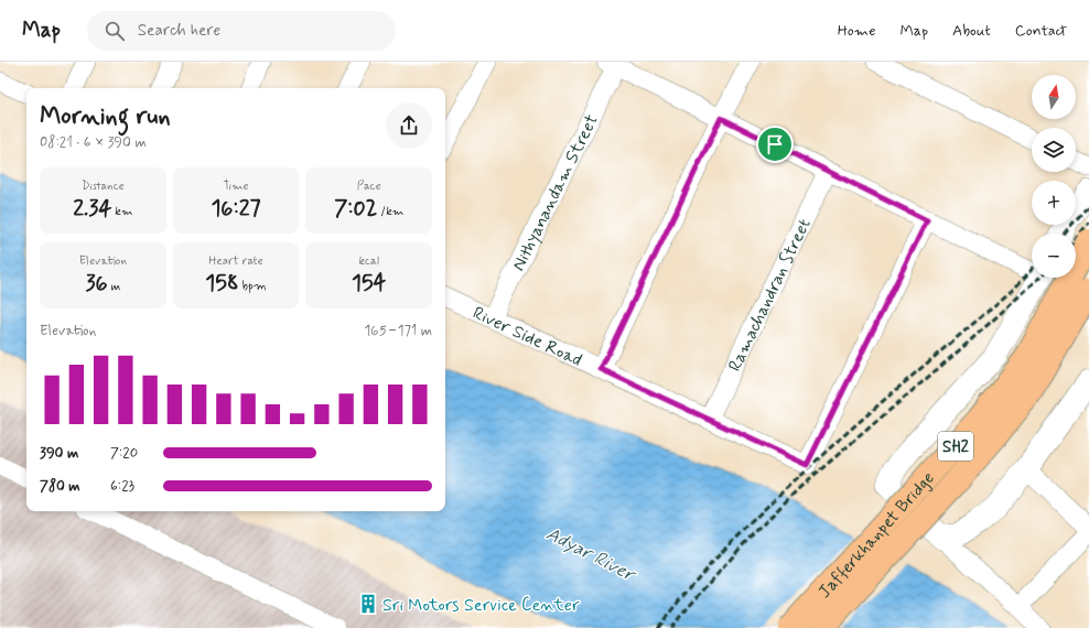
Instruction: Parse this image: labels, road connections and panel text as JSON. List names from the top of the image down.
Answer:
{
  "streets": {
    "main road": ["SH2", "Jafferkhanpet Bridge"],
    "street": ["Nithyanandam Street", "Ramachandran Street", "River Side Road"]
  },
  "crossings": [
    ["Nithyanandam Street", "River Side Road"],
    ["Ramachandran Street", "River Side Road"]
  ],
  "water": ["Adyar River"],
  "places": {
    "building": ["Sri Motors Service Center"]
  },
  "north": "top",
  "page": {
    "header": "Map",
    "search": "Search here",
    "nav": [
      "Home",
      "Map",
      "About",
      "Contact"
    ],
    "map_buttons": ["+", "−"],
    "heading": ["Morning run", "08:21 · 6 × 390 m"],
    "stats": [
      ["Distance", "2.34 km"],
      ["Time", "16:27"],
      ["Pace", "7:02 /km"],
      ["Elevation", "36 m"],
      ["Heart rate", "158 bpm"],
      ["kcal", "154"]
    ],
    "chart": ["Elevation", "165–171 m"],
    "list": [
      {
        "name": "390 m",
        "note": "7:20"
      },
      {
        "name": "780 m",
        "note": "6:23"
      }
    ]
  }
}
